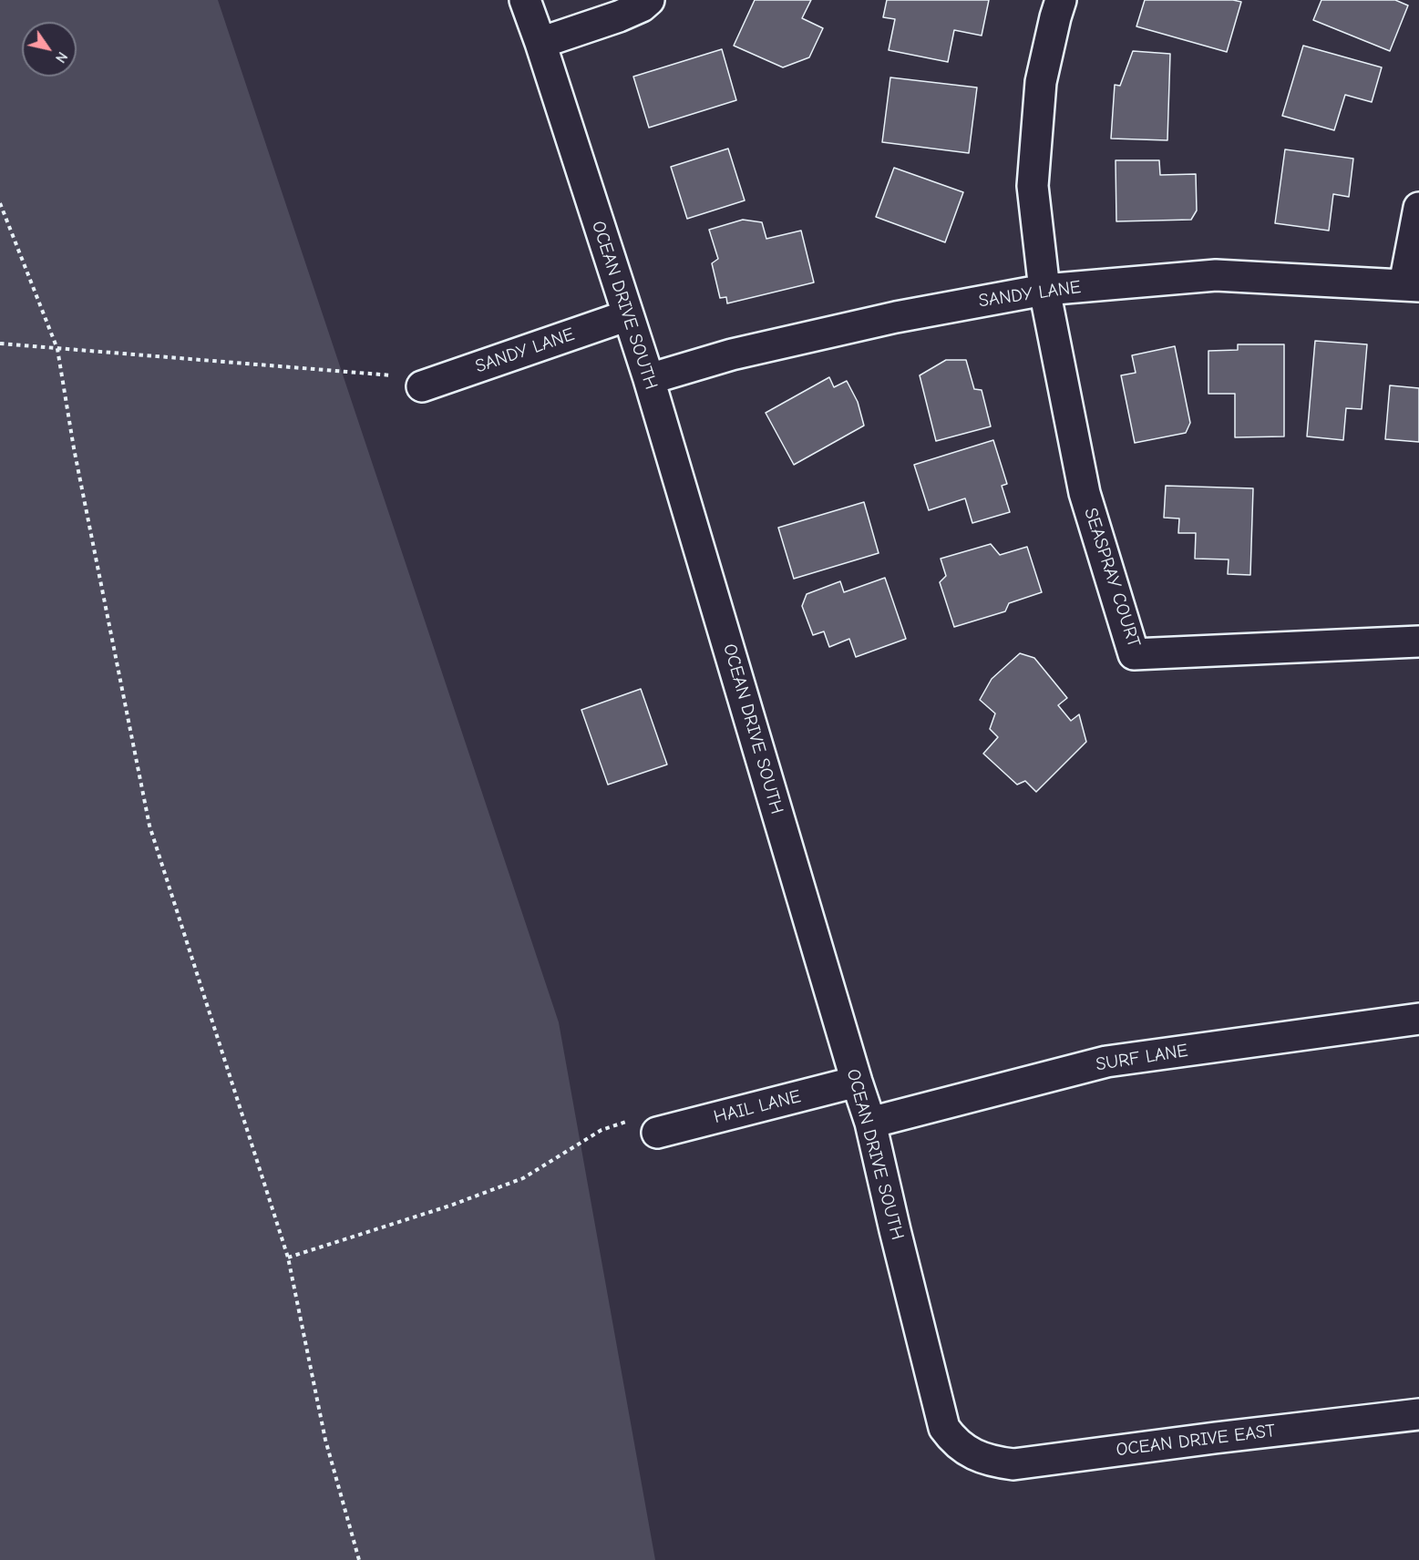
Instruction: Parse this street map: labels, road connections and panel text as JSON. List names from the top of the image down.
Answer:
{
  "streets": {
    "street": [
      "SANDY LANE",
      "OCEAN DRIVE SOUTH",
      "SEASPRAY COURT",
      "SURF LANE",
      "HAIL LANE",
      "OCEAN DRIVE EAST"
    ]
  },
  "crossings": [
    ["SANDY LANE", "OCEAN DRIVE SOUTH"],
    ["SANDY LANE", "SEASPRAY COURT"],
    ["OCEAN DRIVE SOUTH", "SURF LANE"],
    ["OCEAN DRIVE SOUTH", "HAIL LANE"],
    ["OCEAN DRIVE SOUTH", "OCEAN DRIVE EAST"]
  ],
  "north": "bottom right"
}
